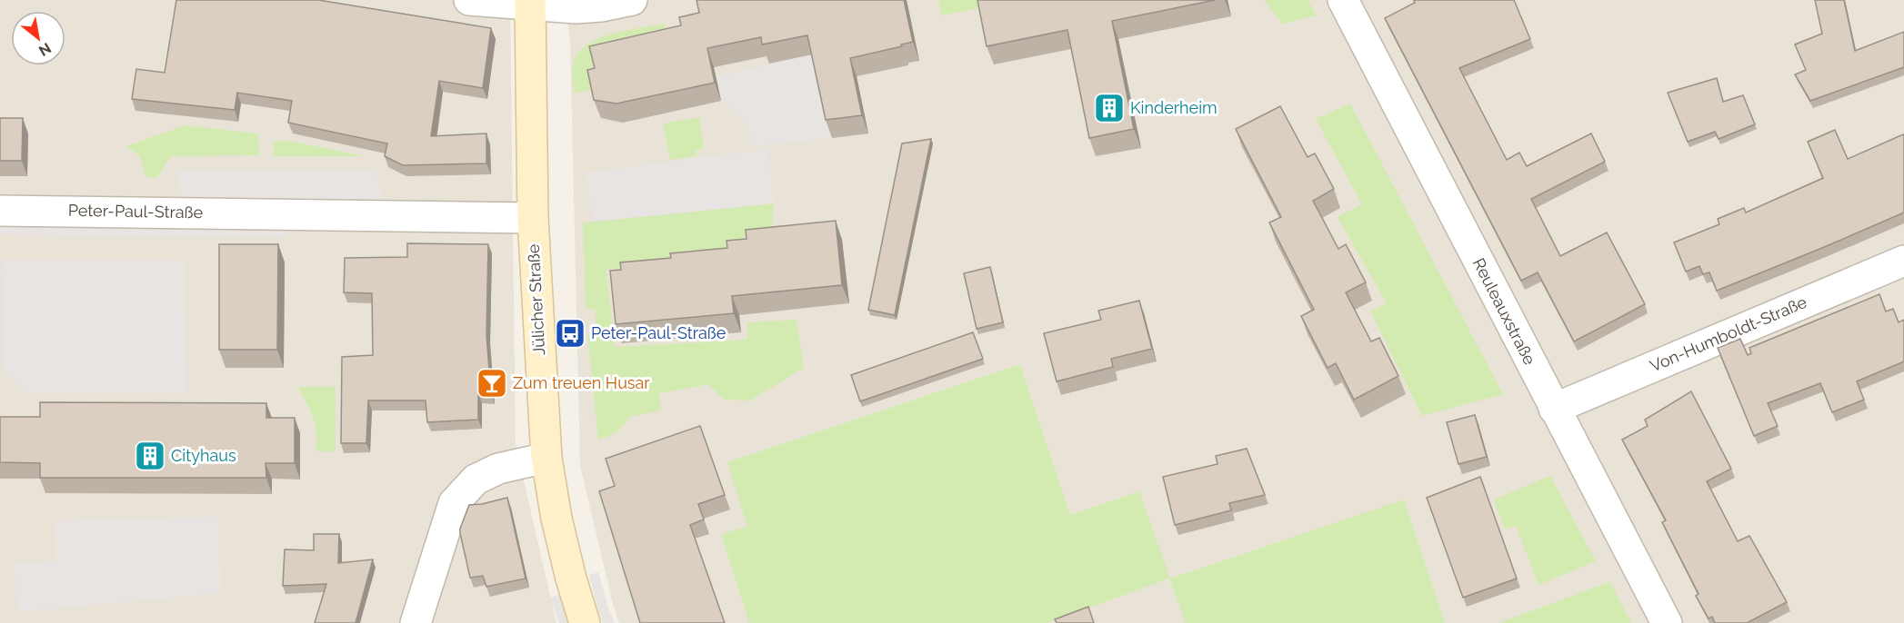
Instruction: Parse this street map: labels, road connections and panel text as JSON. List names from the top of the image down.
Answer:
{
  "streets": {
    "street": [
      "Peter-Paul-Straße",
      "Jülicher Straße",
      "Reuleauxstraße",
      "Von-Humboldt-Straße"
    ]
  },
  "crossings": [
    ["Peter-Paul-Straße", "Jülicher Straße"],
    ["Reuleauxstraße", "Von-Humboldt-Straße"]
  ],
  "places": {
    "building": ["Kinderheim", "Cityhaus"],
    "bus stop": ["Peter-Paul-Straße"],
    "bar": ["Zum treuen Husar"]
  },
  "north": "bottom right"
}
